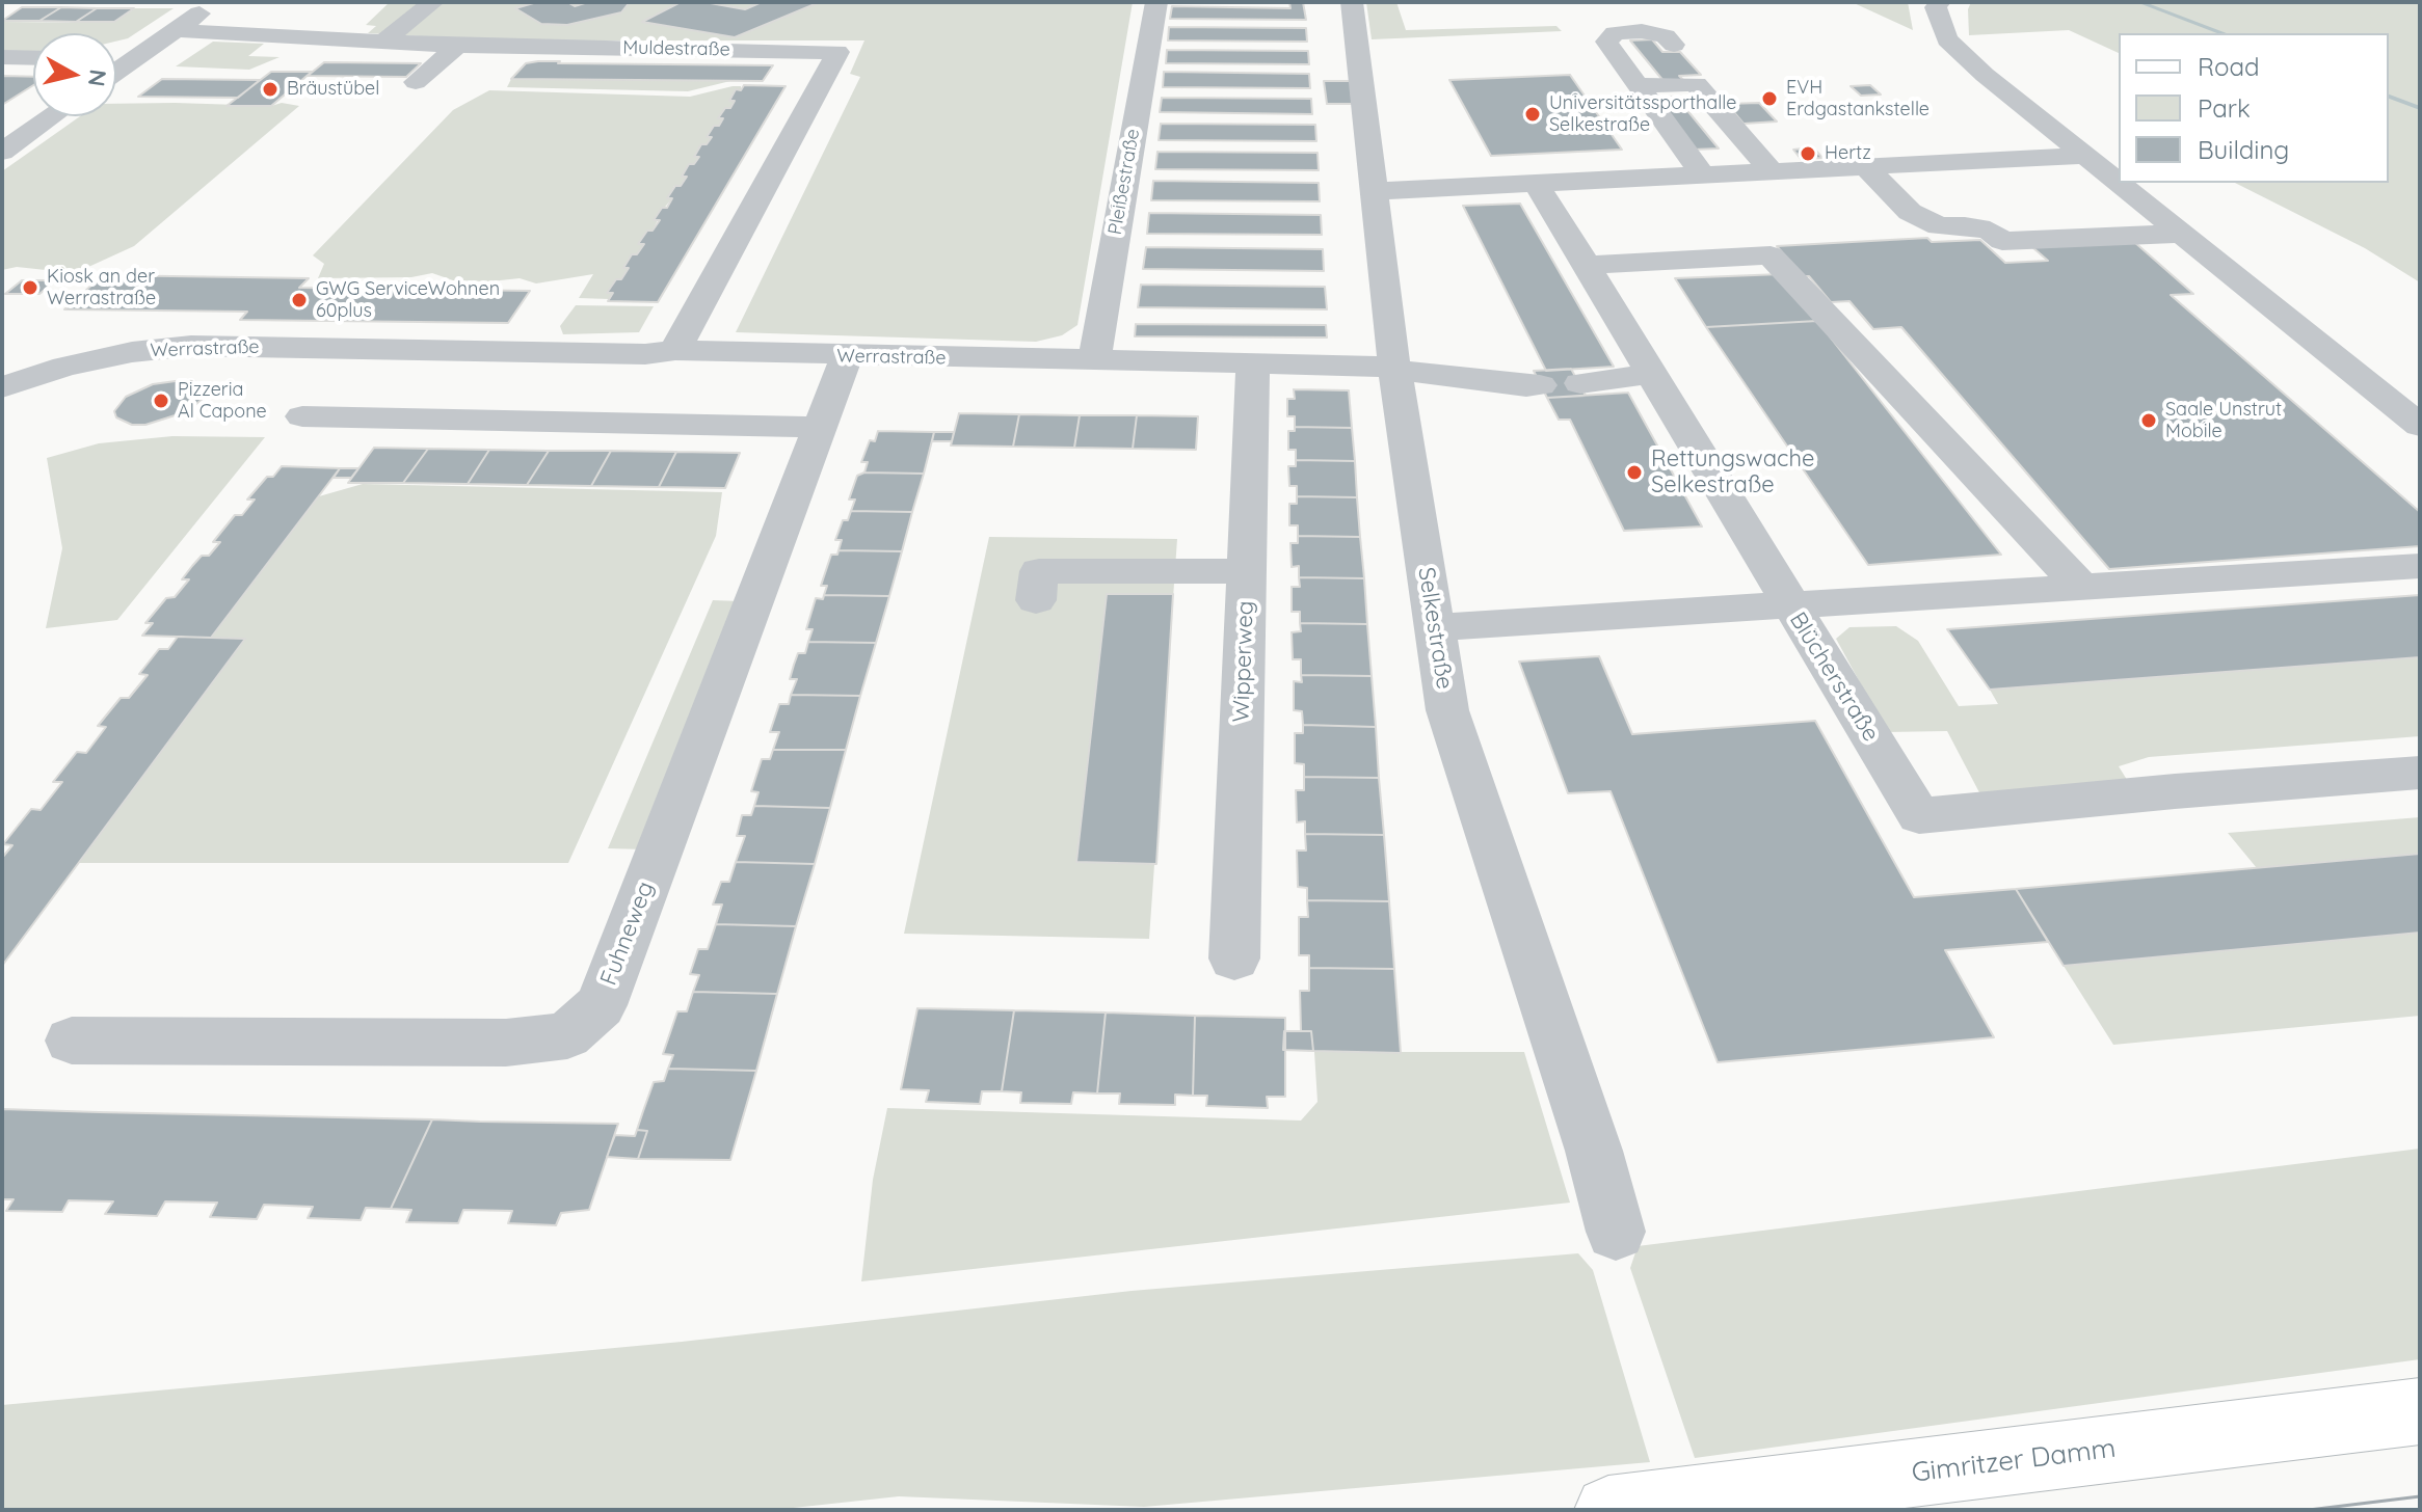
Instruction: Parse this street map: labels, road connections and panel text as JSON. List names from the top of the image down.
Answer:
{
  "streets": {
    "main road": ["Gimritzer Damm"],
    "street": [
      "Muldestraße",
      "Pleißestraße",
      "Werrastraße",
      "Selkestraße",
      "Wipperweg",
      "Blücherstraße",
      "Fuhneweg"
    ]
  },
  "crossings": [
    ["Muldestraße", "Werrastraße"],
    ["Pleißestraße", "Werrastraße"],
    ["Werrastraße", "Selkestraße"],
    ["Werrastraße", "Wipperweg"],
    ["Werrastraße", "Fuhneweg"]
  ],
  "places": [
    "Bräustübel",
    "EVH Erdgastankstelle",
    "Universitätssporthalle Selkestraße",
    "Hertz",
    "Kiosk an der Werrastraße",
    "GWG ServiceWohnen 60plus",
    "Pizzeria Al Capone",
    "Saale Unstrut Mobile",
    "Rettungswache Selkestraße"
  ],
  "legend": ["Road", "Park", "Building"],
  "north": "right"
}
